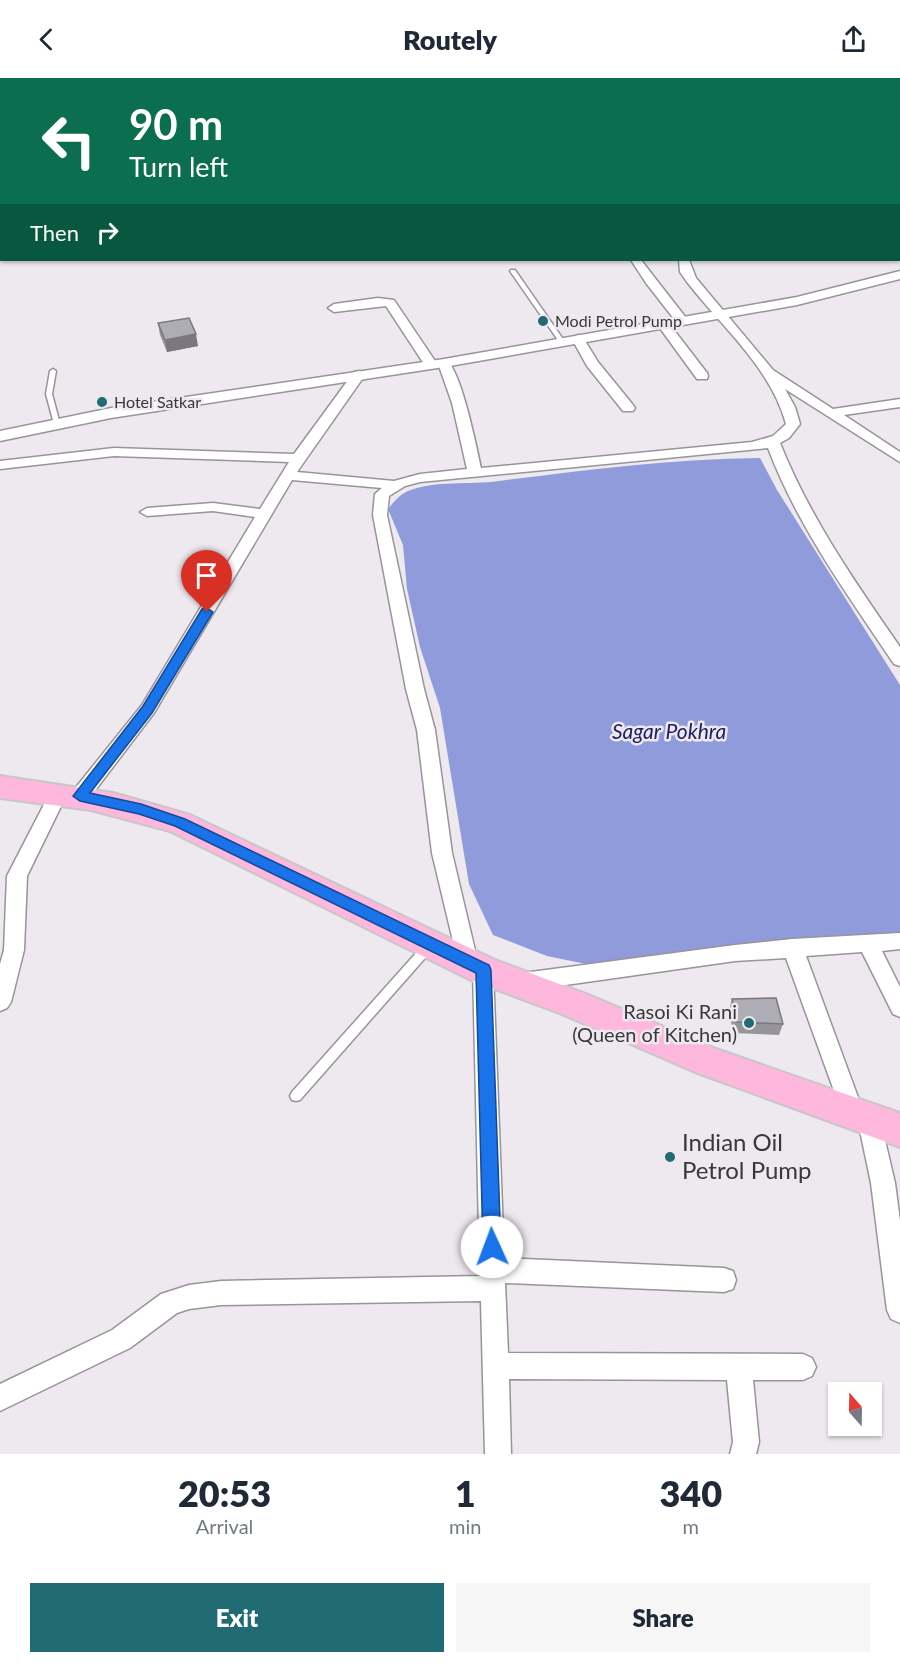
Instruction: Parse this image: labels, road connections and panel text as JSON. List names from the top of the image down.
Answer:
{
  "water": ["Sagar Pokhra"],
  "places": [
    "Modi Petrol Pump",
    "Hotel Satkar",
    "Rasoi Ki Rani (Queen of Kitchen)",
    "Indian Oil Petrol Pump"
  ],
  "north": "top",
  "page": {
    "header": "Routely",
    "turn": ["90 m", "Turn left"],
    "then": "Then",
    "eta": [
      "20:53",
      "Arrival",
      "1",
      "min",
      "340",
      "m"
    ],
    "buttons": ["Exit", "Share"]
  }
}
